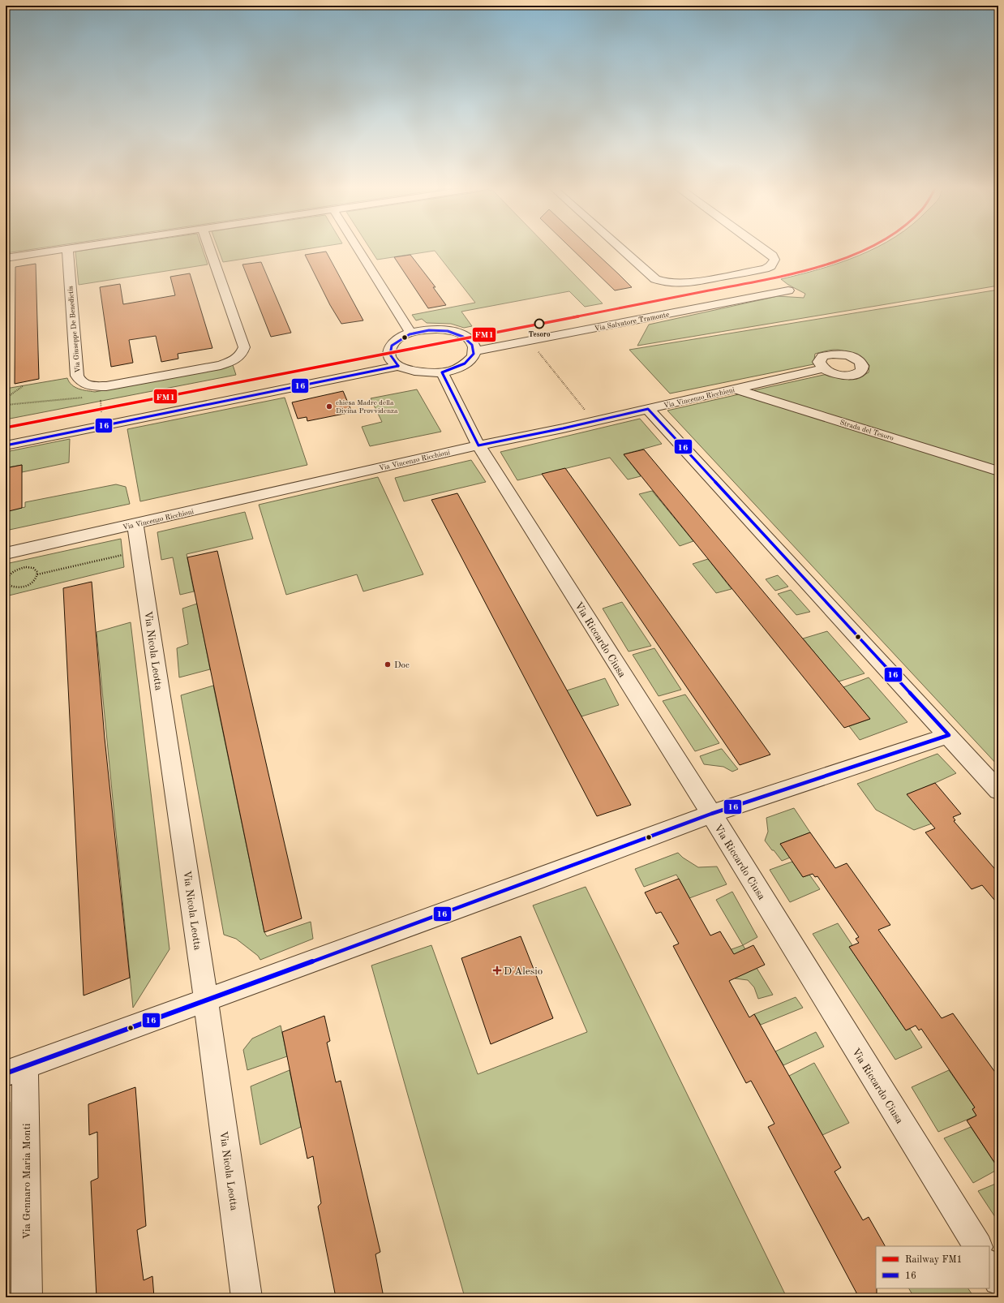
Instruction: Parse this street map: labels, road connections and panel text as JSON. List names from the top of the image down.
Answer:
{
  "streets": {
    "street": [
      "Via Salvatore Tramonte",
      "Via Giuseppe De Benedictis",
      "Via Vincenzo Ricchioni",
      "Strada del Tesoro",
      "Via Riccardo Ciusa",
      "Via Nicola Leotta",
      "Via Gennaro Maria Monti"
    ]
  },
  "crossings": [
    ["Via Vincenzo Ricchioni", "Strada del Tesoro"],
    ["Via Vincenzo Ricchioni", "Via Riccardo Ciusa"],
    ["Via Vincenzo Ricchioni", "Via Nicola Leotta"]
  ],
  "places": {
    "other": ["Tesoro", "chiesa Madre della Divina Provvidenza", "Doc"],
    "health": ["D'Alesio"]
  },
  "lines": ["rail line FM1", "transit line 16"],
  "legend": ["Railway FM1", "16"]
}
